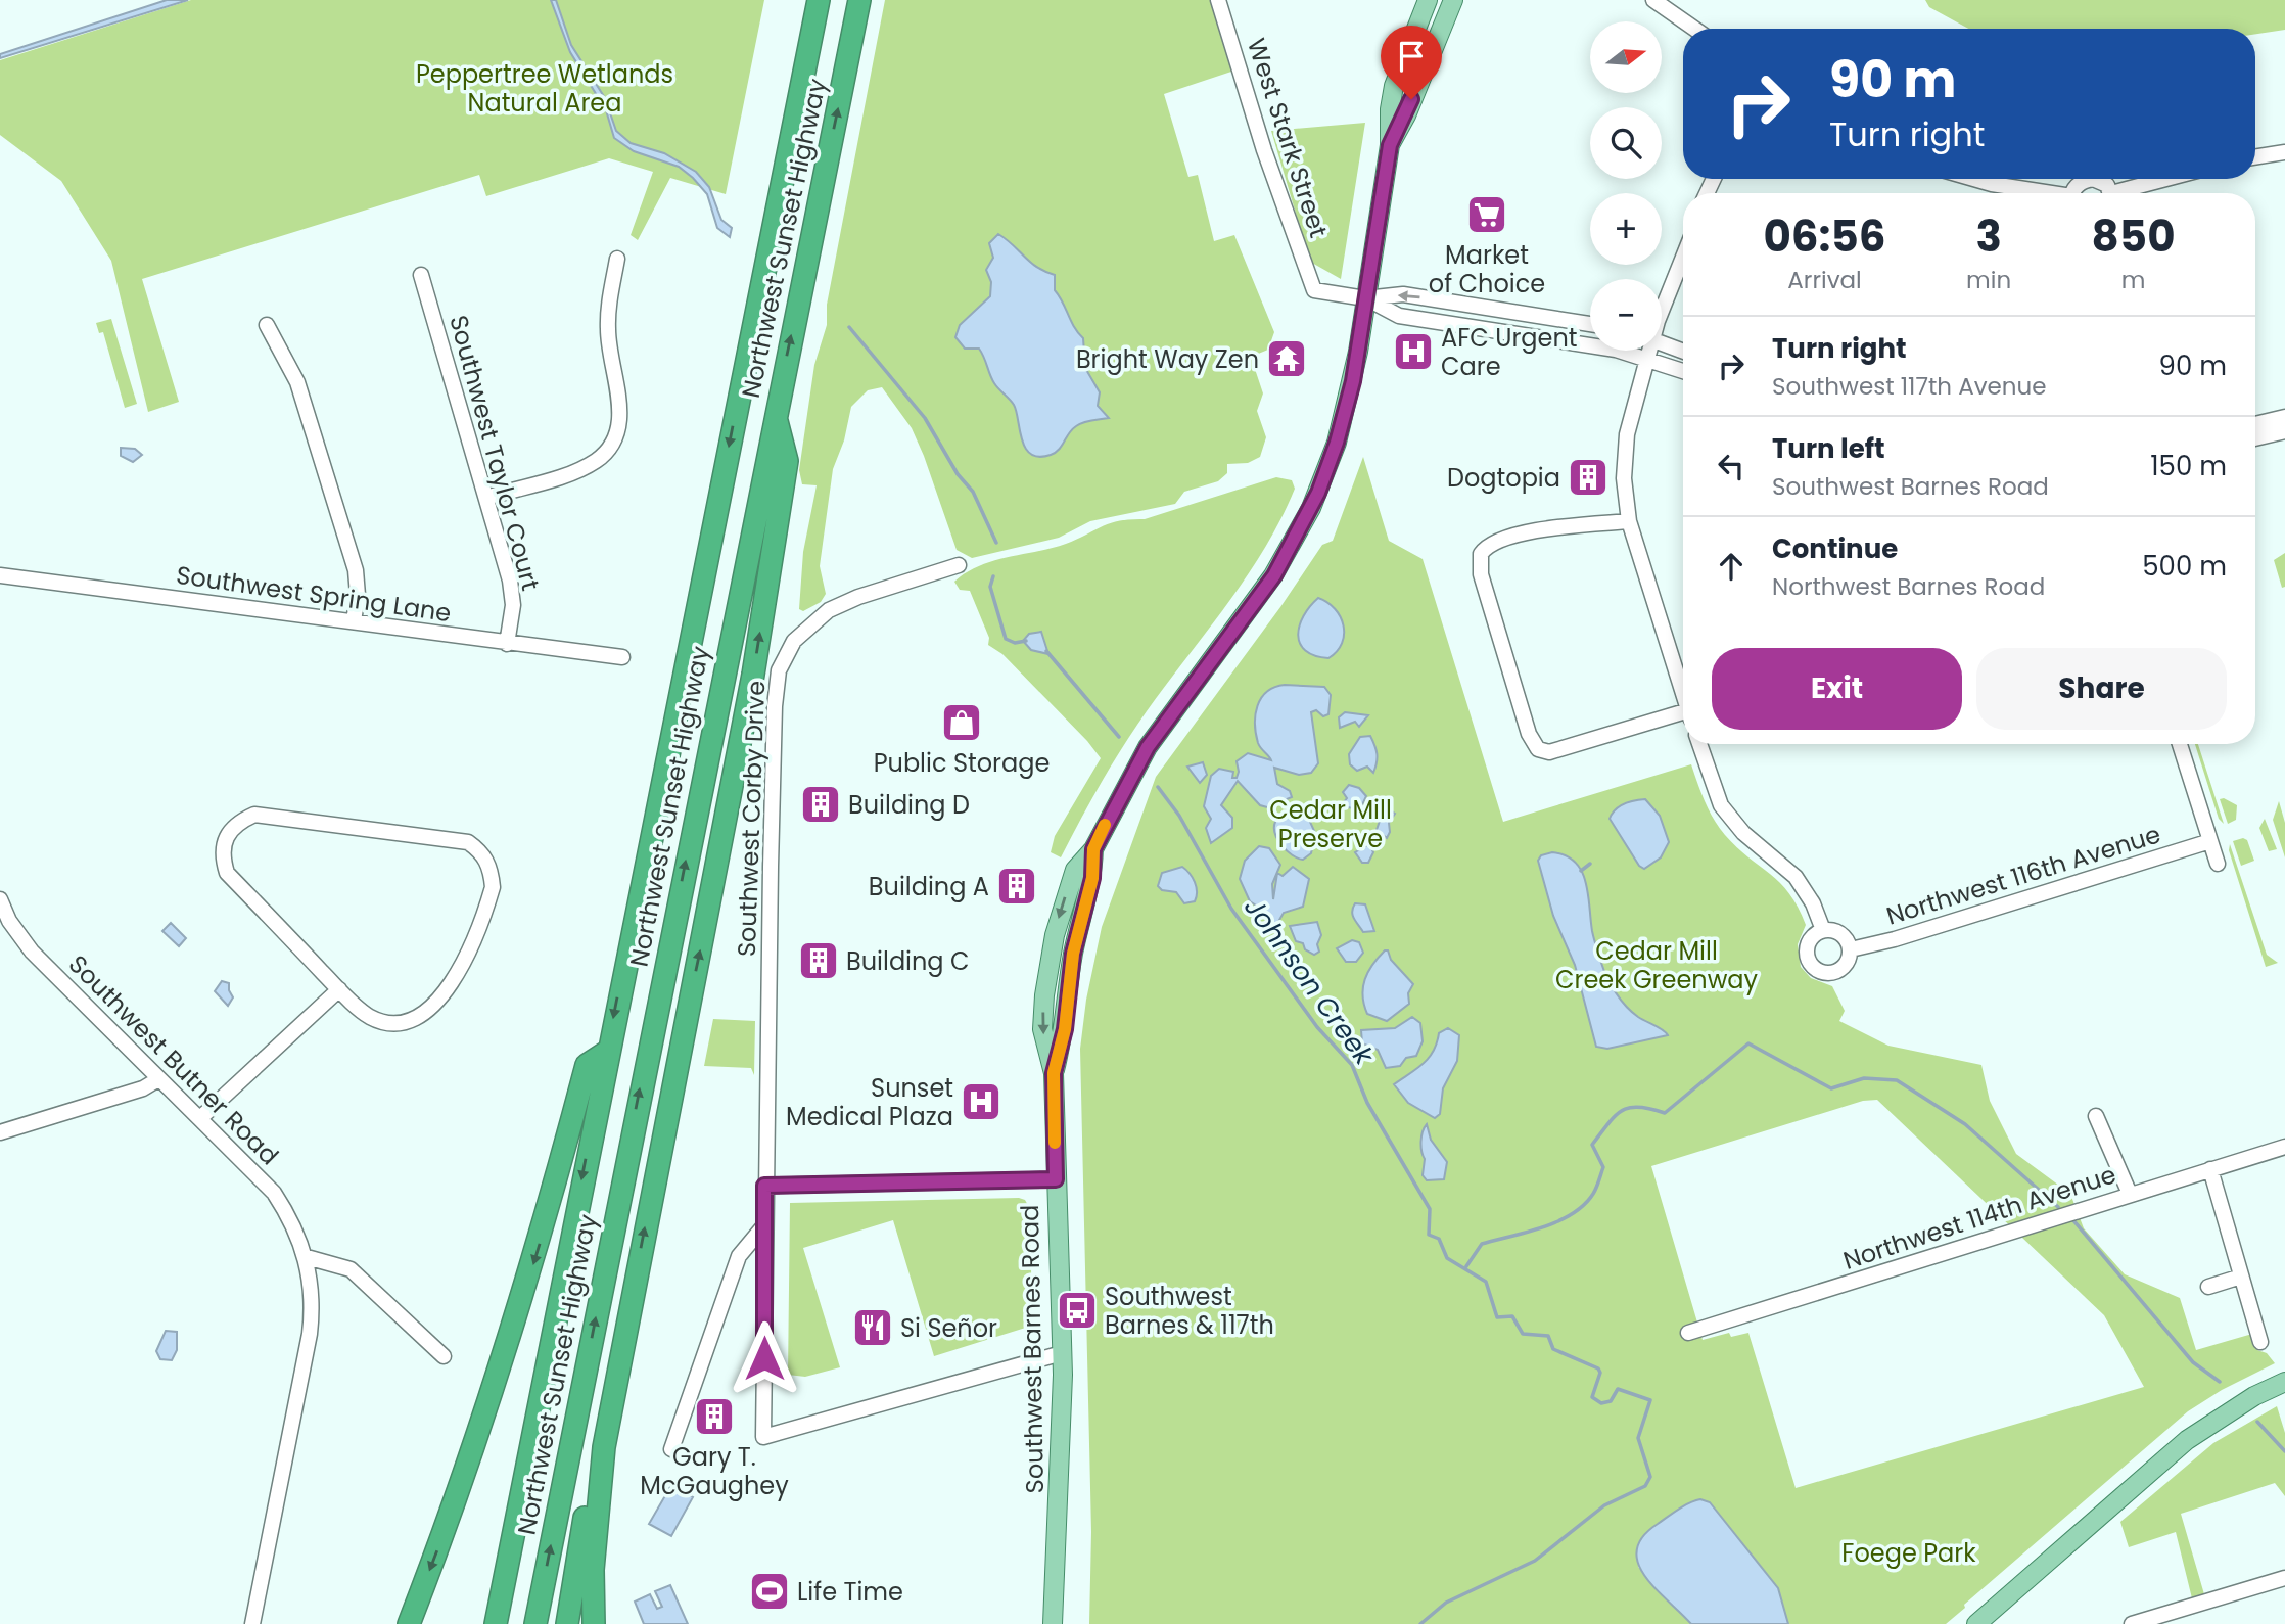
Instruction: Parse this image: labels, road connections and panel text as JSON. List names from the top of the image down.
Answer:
{
  "streets": {
    "highway": ["Northwest Sunset Highway"],
    "main road": ["Southwest Barnes Road"],
    "street": [
      "West Stark Street",
      "Southwest Taylor Court",
      "Southwest Spring Lane",
      "Southwest Corby Drive",
      "Northwest 116th Avenue",
      "Southwest Butner Road",
      "Northwest 114th Avenue"
    ]
  },
  "crossings": [
    ["West Stark Street", "Southwest Barnes Road"],
    ["Southwest Taylor Court", "Southwest Spring Lane"],
    ["Southwest Corby Drive", "Southwest Barnes Road"]
  ],
  "water": ["Johnson Creek"],
  "parks": [
    "Peppertree Wetlands Natural Area",
    "Cedar Mill Preserve",
    "Cedar Mill Creek Greenway",
    "Foege Park"
  ],
  "places": {
    "supermarket": ["Market of Choice"],
    "hospital": ["AFC Urgent Care", "Sunset Medical Plaza"],
    "temple": ["Bright Way Zen"],
    "building": [
      "Dogtopia",
      "Building D",
      "Building A",
      "Building C",
      "Gary T. McGaughey"
    ],
    "shop": ["Public Storage"],
    "bus stop": ["Southwest Barnes & 117th"],
    "restaurant": ["Si Señor"],
    "sports": ["Life Time"]
  },
  "north": "right",
  "page": {
    "map_buttons": ["+", "−"],
    "turn": ["90 m", "Turn right"],
    "eta": [
      "06:56",
      "Arrival",
      "3",
      "min",
      "850",
      "m"
    ],
    "list": [
      {
        "name": "Turn right",
        "note": "Southwest 117th Avenue",
        "value": "90 m"
      },
      {
        "name": "Turn left",
        "note": "Southwest Barnes Road",
        "value": "150 m"
      },
      {
        "name": "Continue",
        "note": "Northwest Barnes Road",
        "value": "500 m"
      }
    ],
    "buttons": ["Exit", "Share"]
  }
}
